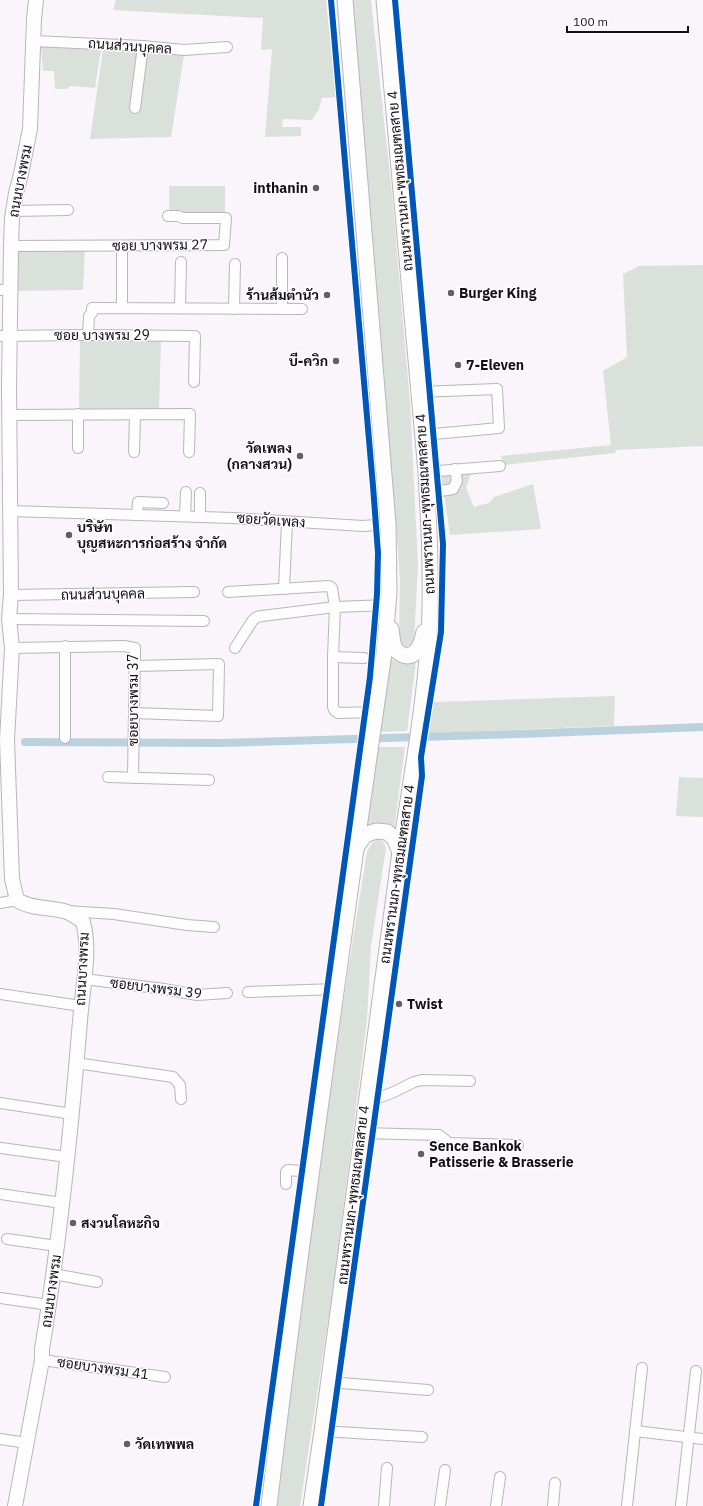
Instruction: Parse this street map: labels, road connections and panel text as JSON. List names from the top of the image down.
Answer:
{
  "streets": {
    "main road": ["ถนนพรานนก-พุทธมณฑลสาย 4"],
    "street": [
      "ถนนส่วนบุคคล",
      "ถนนบางพรม",
      "ซอย บางพรม 27",
      "ซอย บางพรม 29",
      "ซอยวัดเพลง",
      "ซอยบางพรม 37",
      "ซอยบางพรม 39",
      "ซอยบางพรม 41"
    ]
  },
  "crossings": [
    ["ถนนส่วนบุคคล", "ถนนบางพรม"],
    ["ถนนบางพรม", "ซอย บางพรม 27"],
    ["ถนนบางพรม", "ซอย บางพรม 29"],
    ["ถนนบางพรม", "ซอยวัดเพลง"],
    ["ถนนบางพรม", "ซอยบางพรม 37"],
    ["ถนนบางพรม", "ซอยบางพรม 39"],
    ["ถนนบางพรม", "ซอยบางพรม 41"]
  ],
  "places": [
    "inthanin",
    "Burger King",
    "ร้านส้มตำนัว",
    "บี-ควิก",
    "7-Eleven",
    "วัดเพลง (กลางสวน)",
    "บริษัท บุญสหะการก่อสร้าง จำกัด",
    "Twist",
    "Sence Bankok Patisserie & Brasserie",
    "สงวนโลหะกิจ",
    "วัดเทพพล"
  ],
  "scale_bar": "100 m"
}
